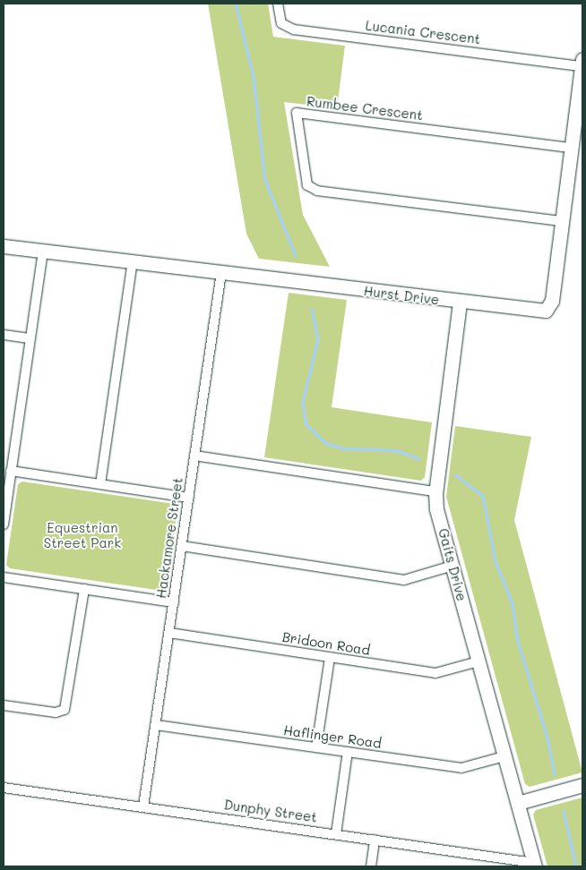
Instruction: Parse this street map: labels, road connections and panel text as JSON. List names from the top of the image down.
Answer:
{
  "streets": {
    "street": [
      "Lucania Crescent",
      "Rumbee Crescent",
      "Hurst Drive",
      "Hackamore Street",
      "Gaits Drive",
      "Bridoon Road",
      "Haflinger Road",
      "Dunphy Street"
    ]
  },
  "crossings": [
    ["Lucania Crescent", "Hurst Drive"],
    ["Rumbee Crescent", "Hurst Drive"],
    ["Hurst Drive", "Hackamore Street"],
    ["Hurst Drive", "Gaits Drive"],
    ["Hackamore Street", "Bridoon Road"],
    ["Hackamore Street", "Haflinger Road"],
    ["Hackamore Street", "Dunphy Street"],
    ["Gaits Drive", "Bridoon Road"],
    ["Gaits Drive", "Haflinger Road"],
    ["Gaits Drive", "Dunphy Street"]
  ],
  "parks": ["Equestrian Street Park"]
}
